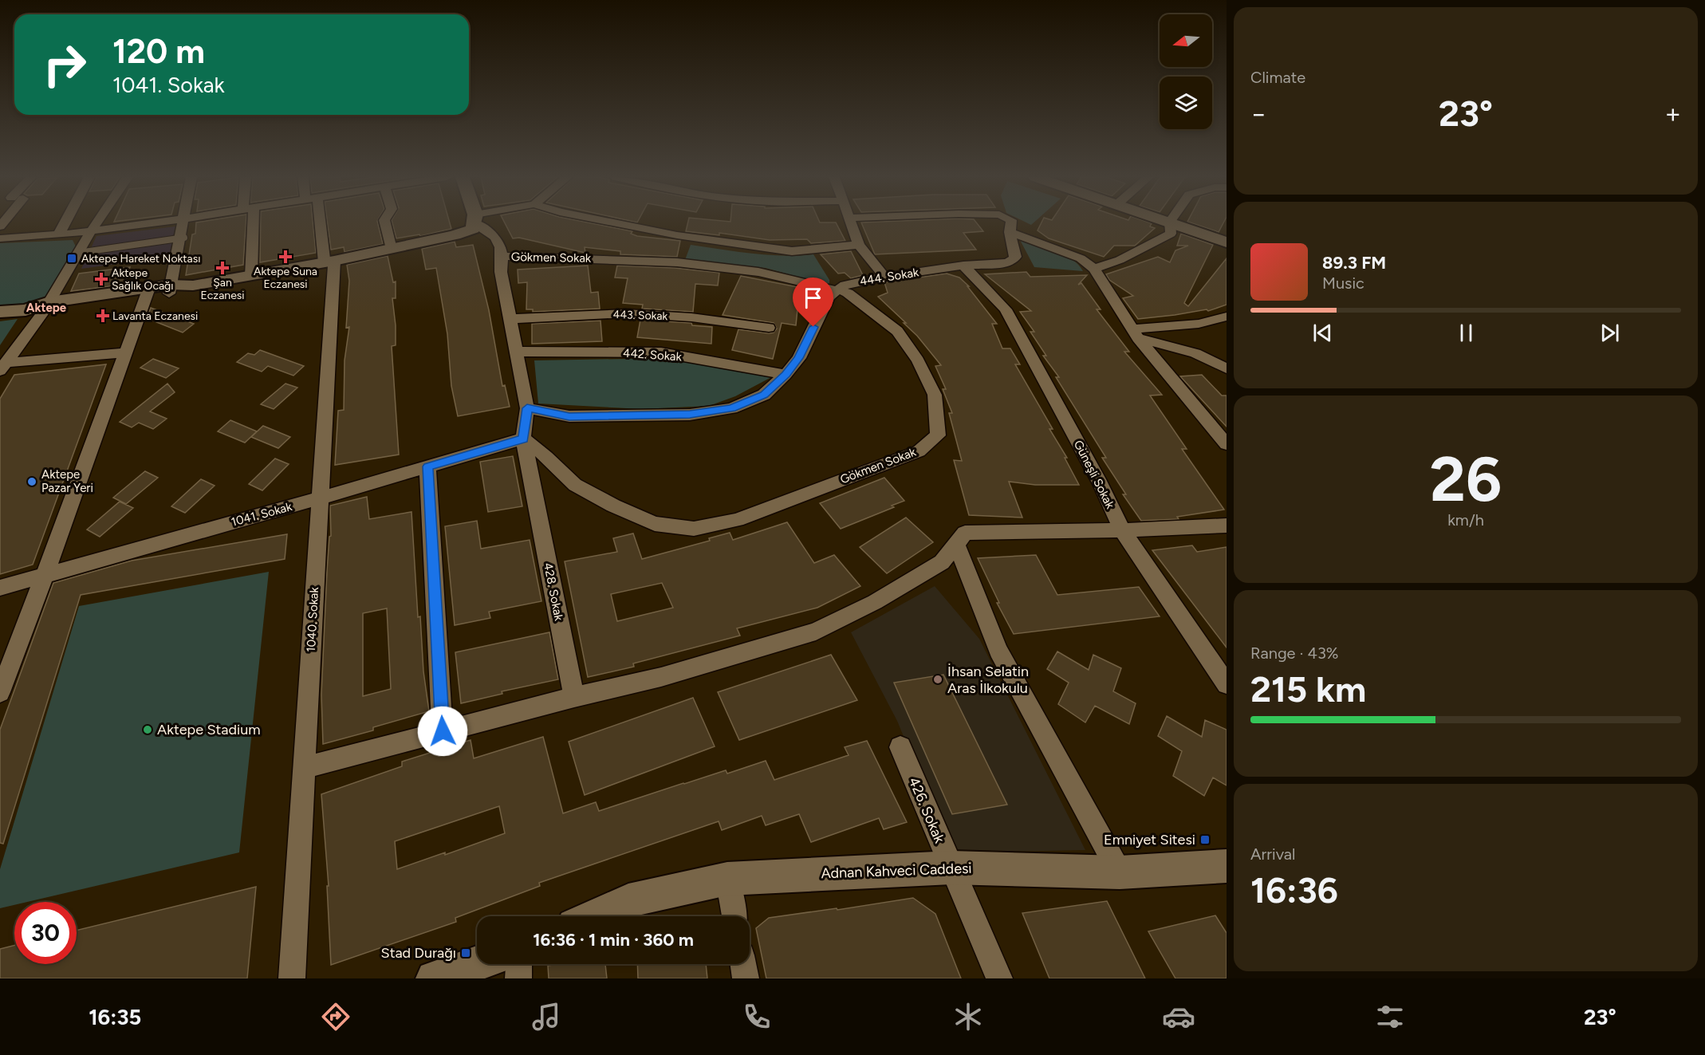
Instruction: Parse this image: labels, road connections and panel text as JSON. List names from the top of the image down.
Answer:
{
  "streets": {
    "street": [
      "Gökmen Sokak",
      "444. Sokak",
      "443. Sokak",
      "442. Sokak",
      "Güneşli Sokak",
      "1041. Sokak",
      "428. Sokak",
      "1040. Sokak",
      "426. Sokak",
      "Adnan Kahveci Caddesi"
    ]
  },
  "crossings": [
    ["Gökmen Sokak", "444. Sokak"],
    ["Gökmen Sokak", "1041. Sokak"],
    ["Gökmen Sokak", "428. Sokak"],
    ["444. Sokak", "442. Sokak"],
    ["444. Sokak", "Güneşli Sokak"],
    ["444. Sokak", "428. Sokak"],
    ["443. Sokak", "428. Sokak"],
    ["442. Sokak", "428. Sokak"],
    ["1041. Sokak", "428. Sokak"],
    ["1041. Sokak", "1040. Sokak"],
    ["426. Sokak", "Adnan Kahveci Caddesi"]
  ],
  "districts": ["Aktepe"],
  "places": {
    "health": [
      "Aktepe Suna Eczanesi",
      "Şan Eczanesi",
      "Aktepe Sağlık Ocağı",
      "Lavanta Eczanesi"
    ],
    "transit": ["Aktepe Hareket Noktası", "Emniyet Sitesi", "Stad Durağı"],
    "other": ["Aktepe Pazar Yeri", "İhsan Selatin Aras İlkokulu", "Aktepe Stadium"]
  },
  "north": "left",
  "page": {
    "tile": [
      "Climate",
      ["26", "km/h"],
      ["Range · 43%", "215 km"],
      ["Arrival", "16:36"]
    ],
    "turn": ["120 m", "1041. Sokak"],
    "heat": ["−", "23°", "+"],
    "song": ["89.3 FM", "Music"],
    "limit": "30",
    "trip": "16:36 · 1 min · 360 m",
    "tabs": ["16:35", "23°"]
  }
}
